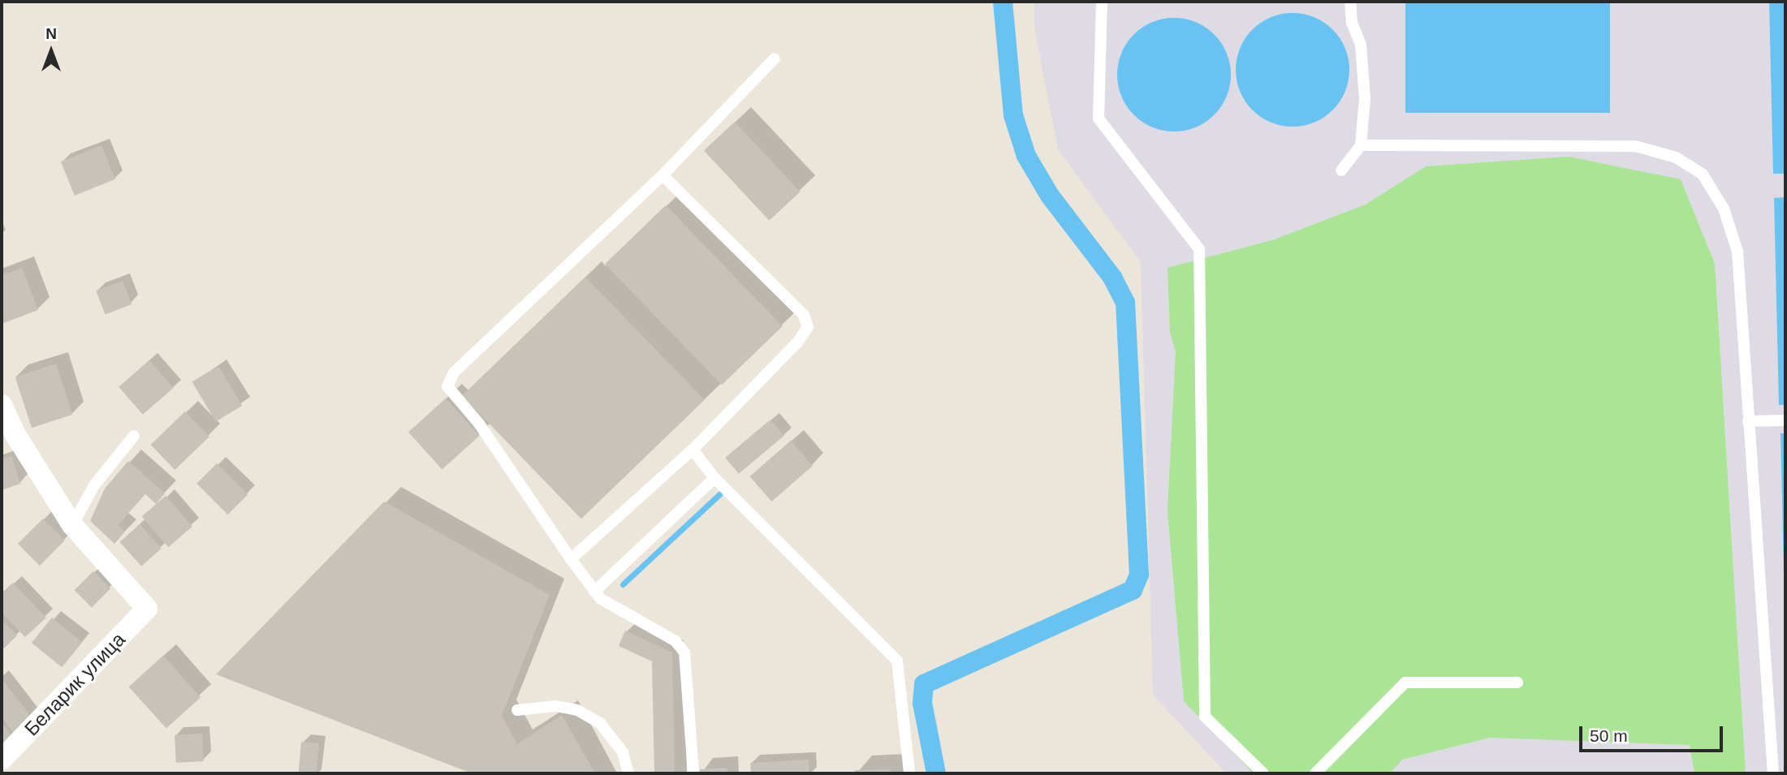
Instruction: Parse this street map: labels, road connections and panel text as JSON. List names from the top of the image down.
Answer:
{
  "streets": {
    "street": ["Беларик улица"]
  },
  "scale_bar": "50 m",
  "north": "top"
}
